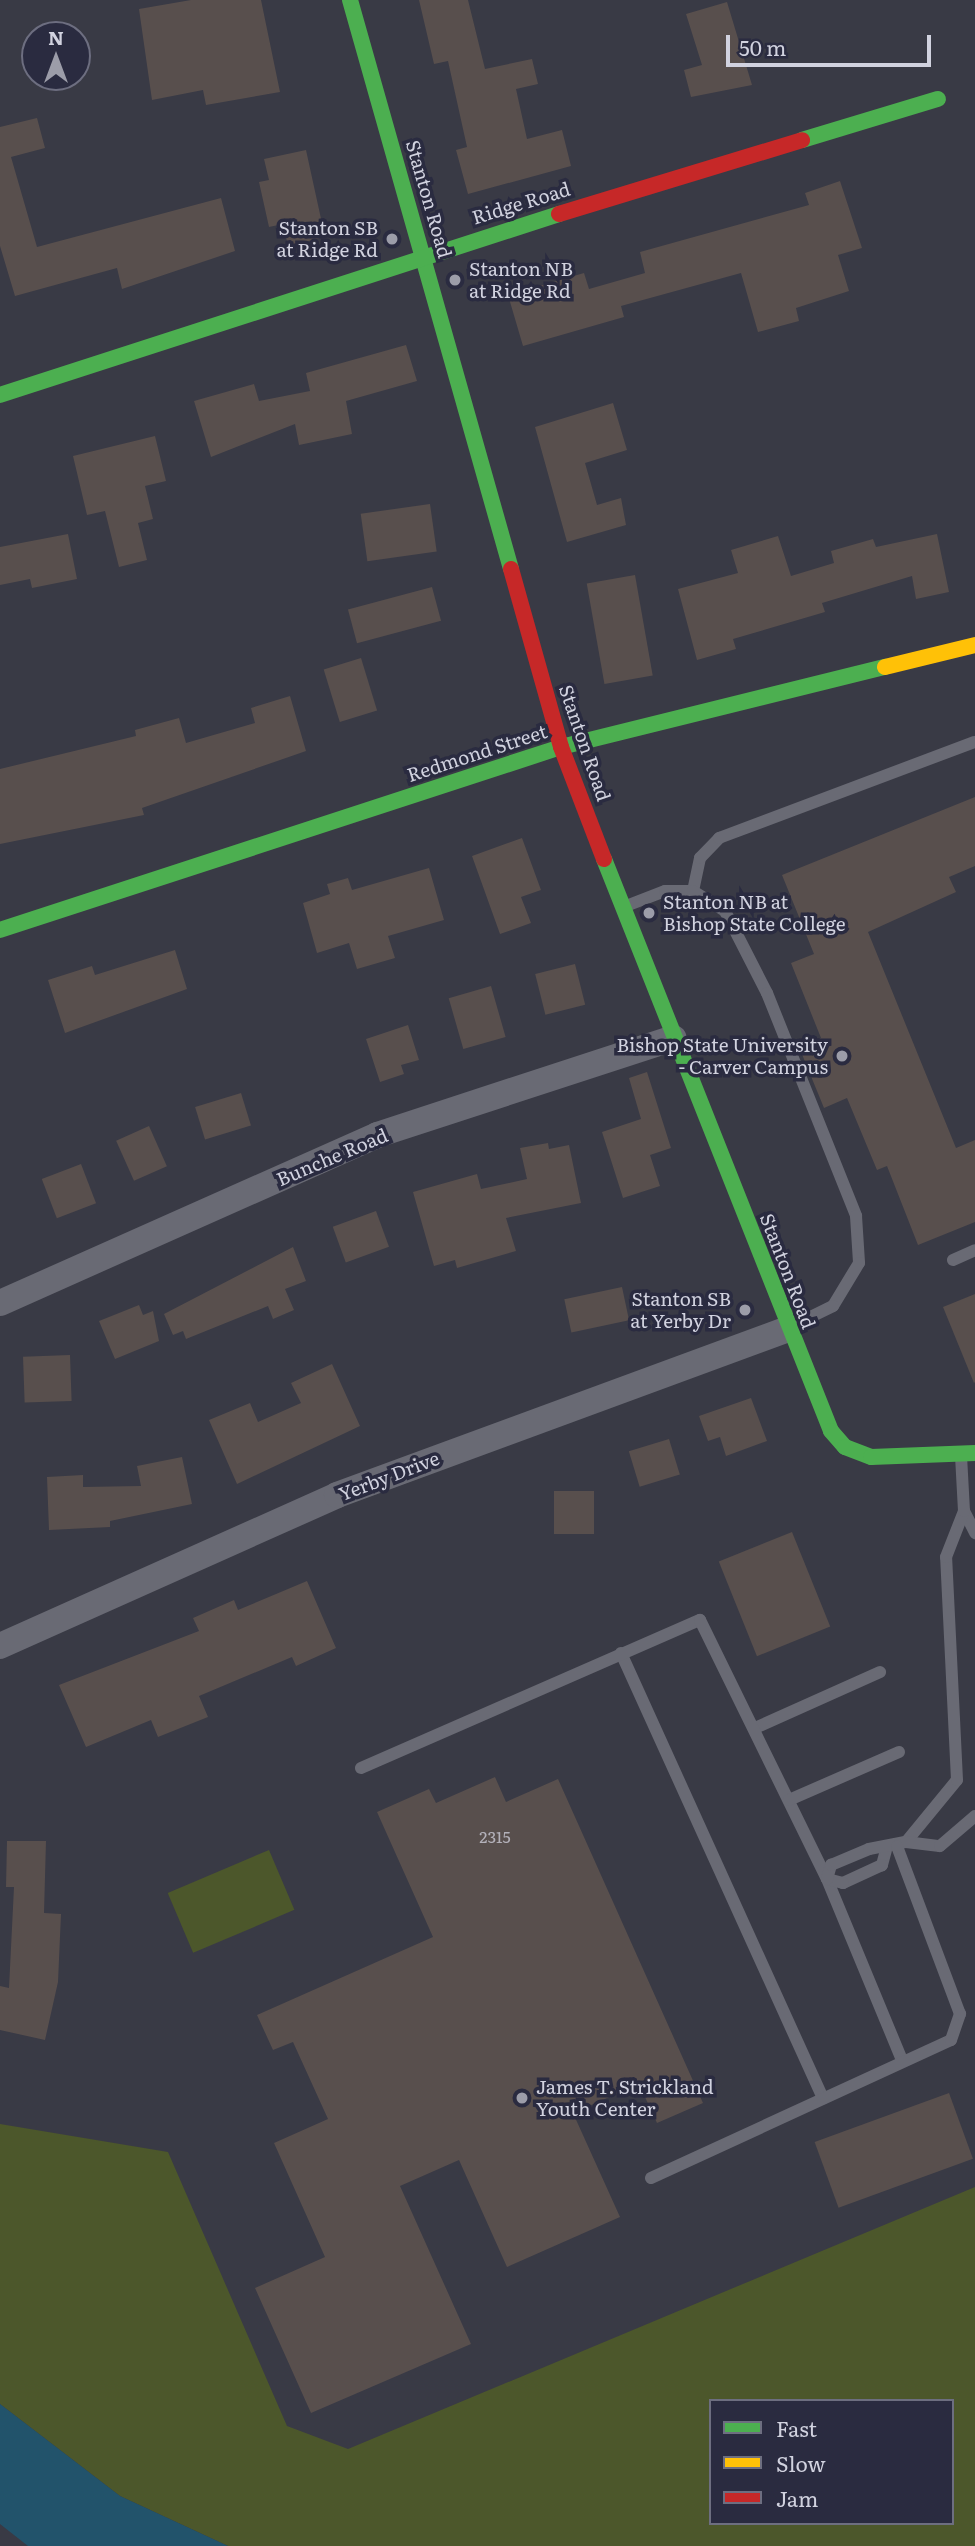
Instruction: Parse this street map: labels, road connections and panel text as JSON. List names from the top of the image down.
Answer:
{
  "streets": {
    "street": [
      "Stanton Road",
      "Ridge Road",
      "Redmond Street",
      "Bunche Road",
      "Yerby Drive"
    ]
  },
  "crossings": [
    ["Stanton Road", "Ridge Road"],
    ["Stanton Road", "Redmond Street"],
    ["Stanton Road", "Bunche Road"],
    ["Stanton Road", "Yerby Drive"]
  ],
  "places": [
    "Stanton SB at Ridge Rd",
    "Stanton NB at Ridge Rd",
    "Stanton NB at Bishop State College",
    "Bishop State University - Carver Campus",
    "Stanton SB at Yerby Dr",
    "James T. Strickland Youth Center"
  ],
  "house_numbers": ["2315"],
  "legend": ["Fast", "Slow", "Jam"],
  "scale_bar": "50 m",
  "north": "top"
}
